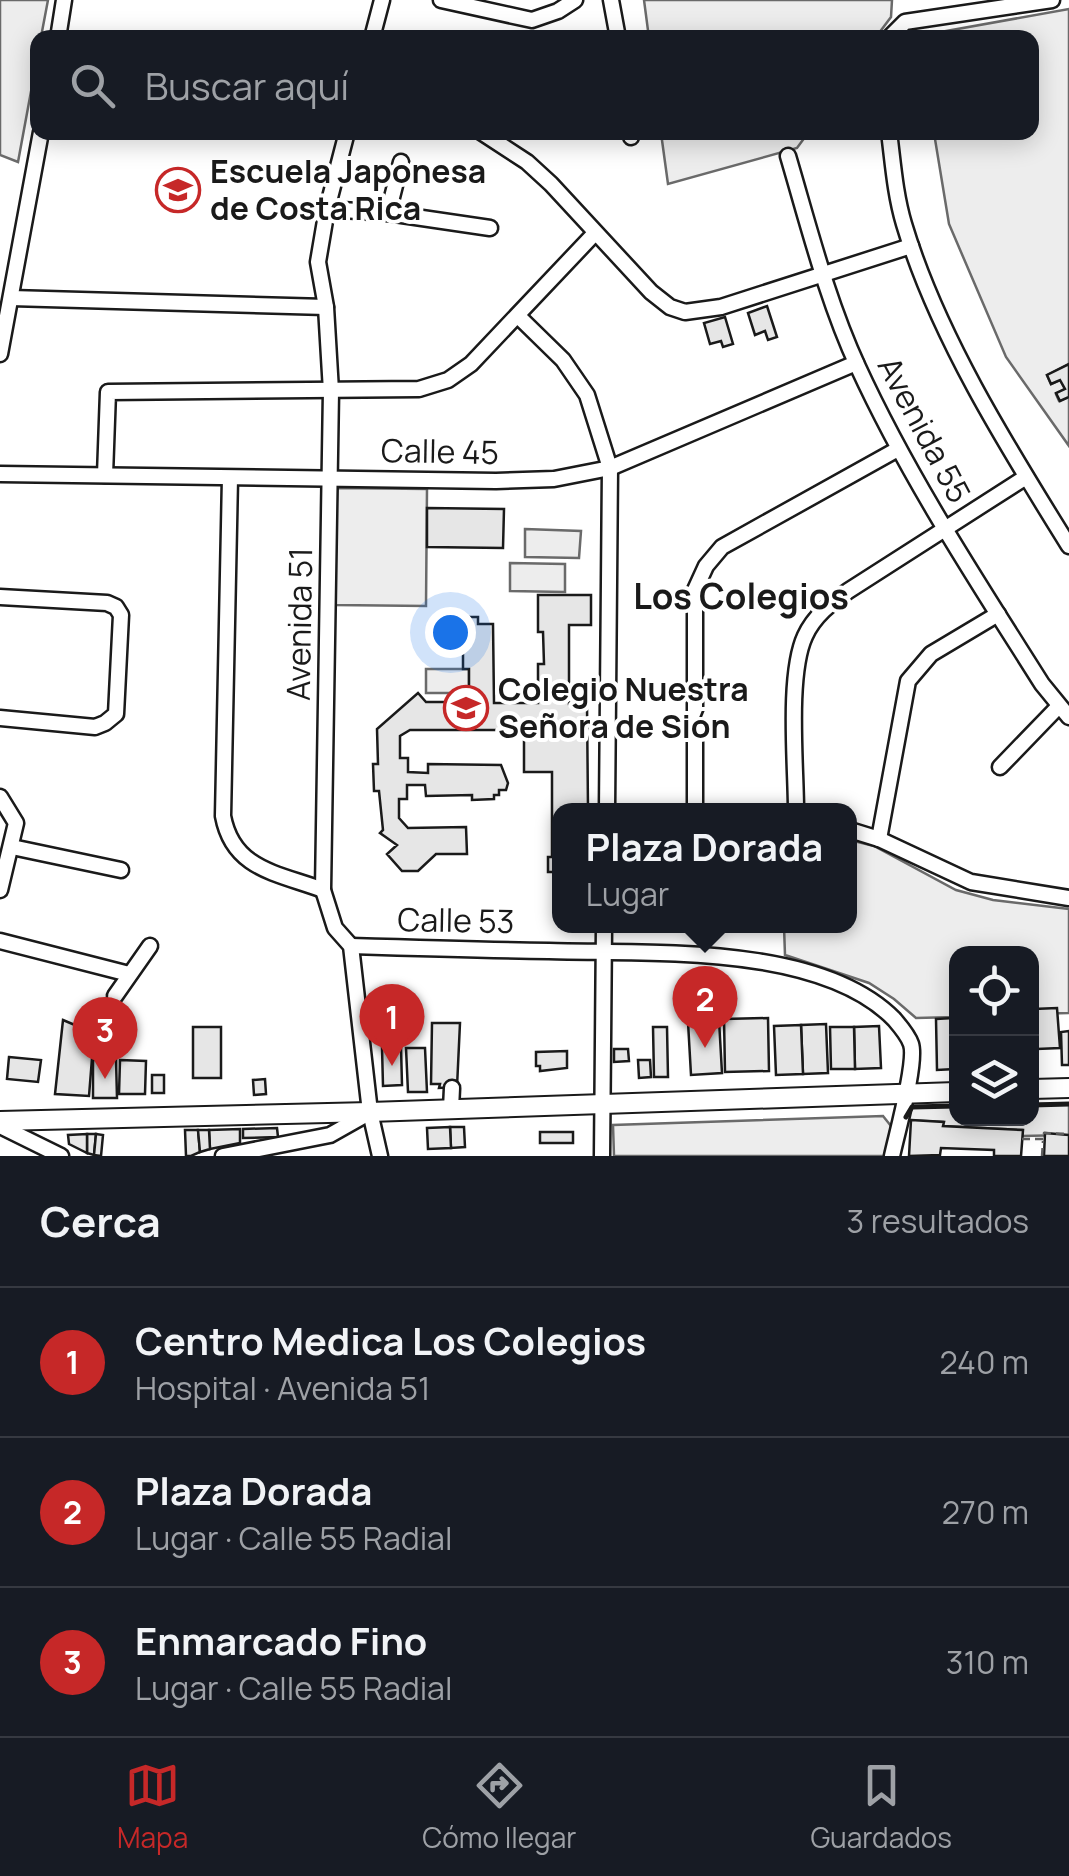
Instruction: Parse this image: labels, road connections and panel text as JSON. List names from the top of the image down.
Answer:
{
  "streets": {
    "street": [
      "Avenida 55",
      "Calle 45",
      "Avenida 51",
      "Calle 53"
    ]
  },
  "crossings": [
    ["Avenida 55", "Calle 45"],
    ["Calle 45", "Avenida 51"],
    ["Avenida 51", "Calle 53"]
  ],
  "districts": ["Los Colegios"],
  "places": {
    "school or university": ["Escuela Japonesa de Costa Rica", "Colegio Nuestra Señora de Sión"]
  },
  "page": {
    "search": "Buscar aquí",
    "popup": ["Plaza Dorada", "Lugar"],
    "pins": ["2", "1", "3"],
    "heading": ["Cerca", "3 resultados"],
    "list": [
      {
        "mark": "1",
        "name": "Centro Medica Los Colegios",
        "note": "Hospital · Avenida 51",
        "value": "240 m"
      },
      {
        "mark": "2",
        "name": "Plaza Dorada",
        "note": "Lugar · Calle 55 Radial",
        "value": "270 m"
      },
      {
        "mark": "3",
        "name": "Enmarcado Fino",
        "note": "Lugar · Calle 55 Radial",
        "value": "310 m"
      }
    ],
    "nav": ["Mapa", "Cómo llegar", "Guardados"]
  }
}
